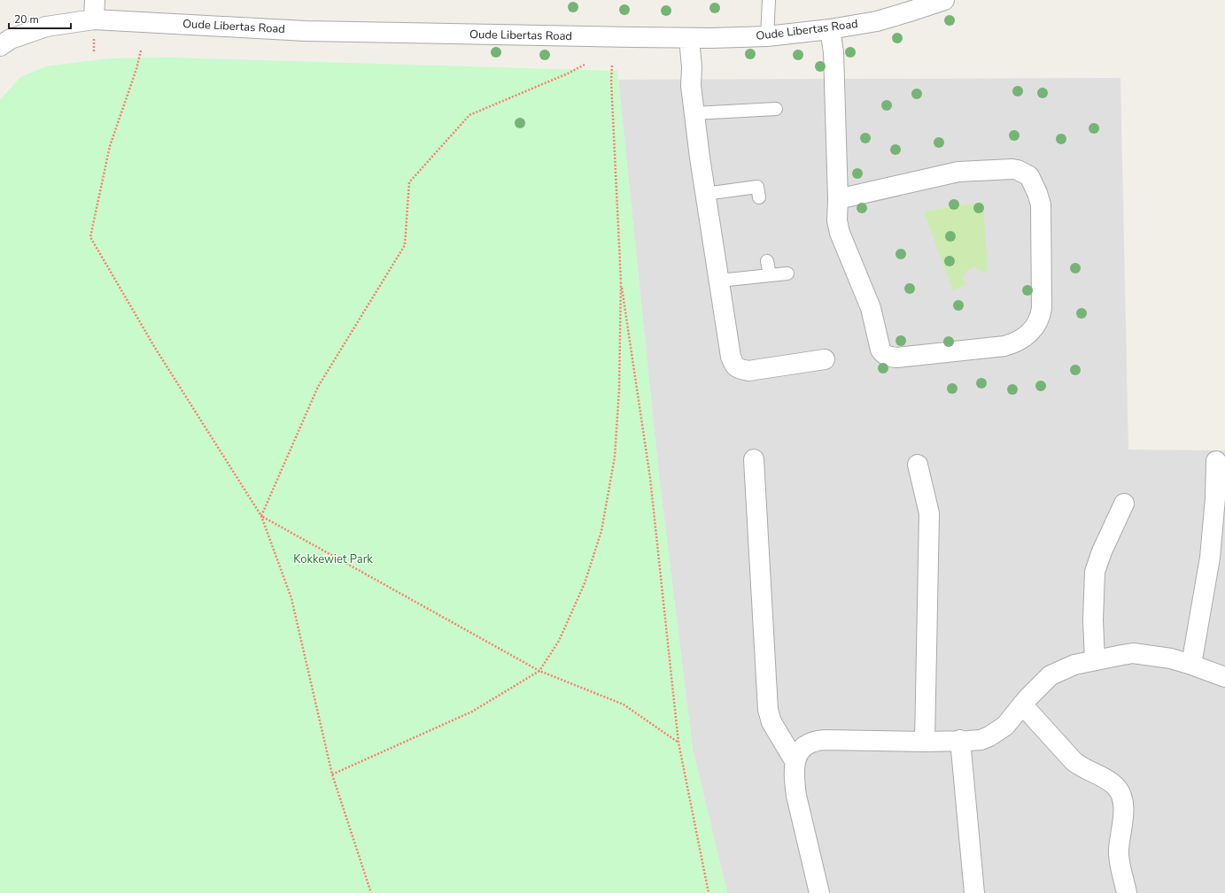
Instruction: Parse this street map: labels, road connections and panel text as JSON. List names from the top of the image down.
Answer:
{
  "streets": {
    "street": ["Oude Libertas Road"]
  },
  "parks": ["Kokkewiet Park"],
  "scale_bar": "20 m"
}
